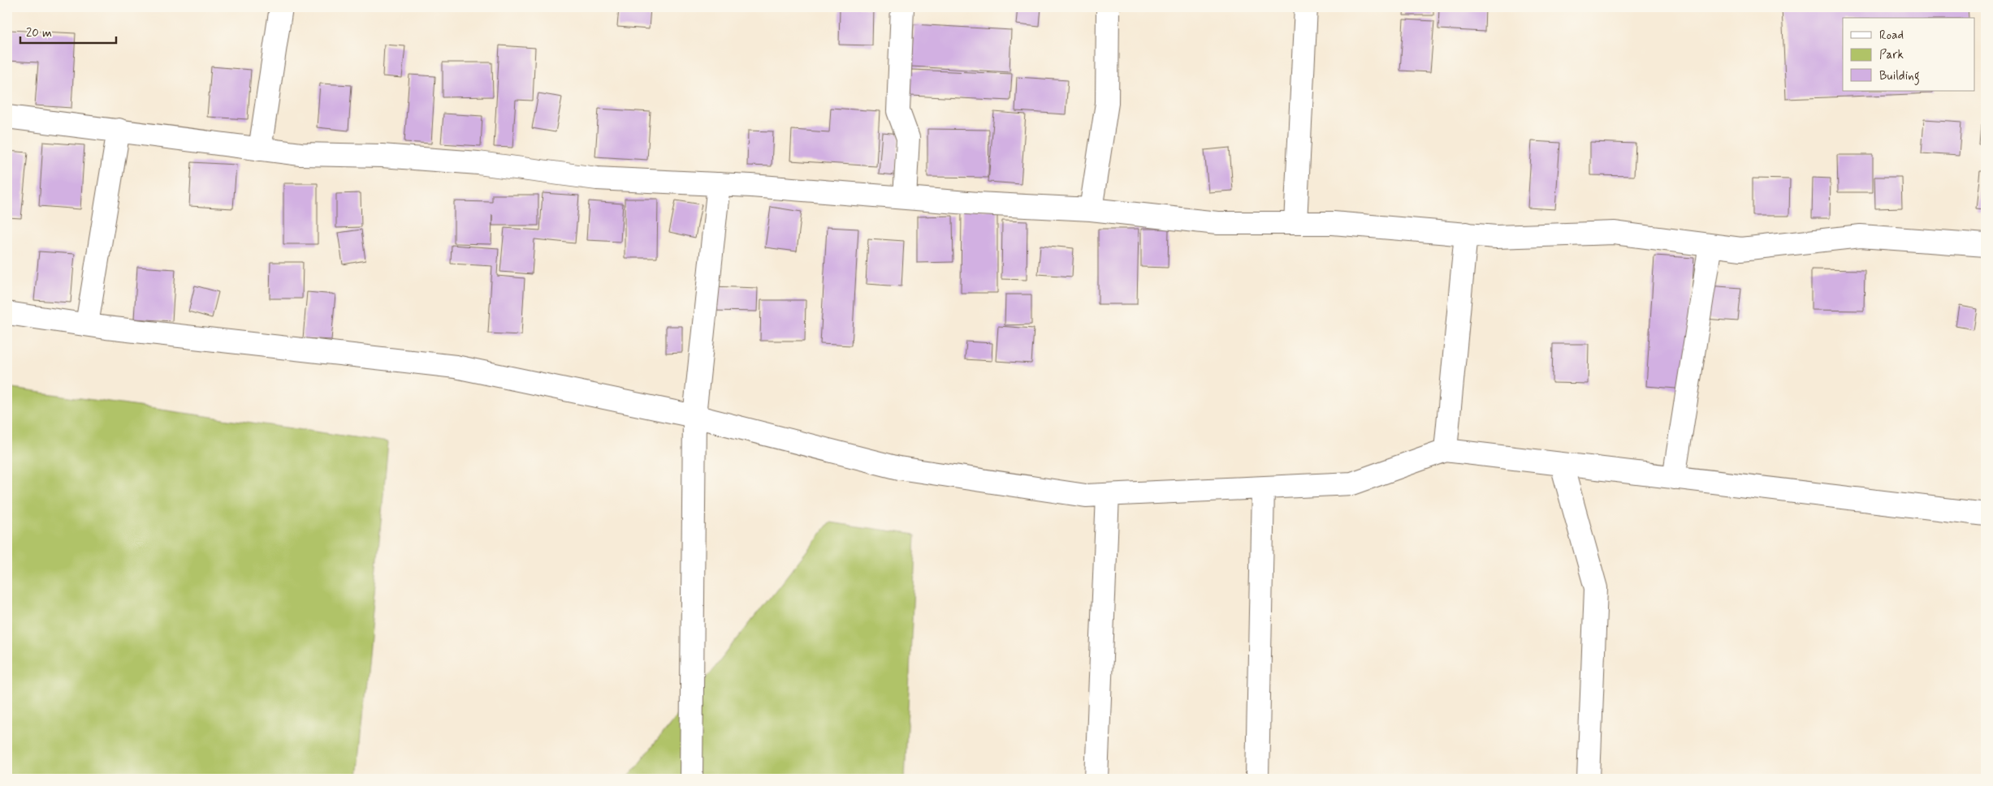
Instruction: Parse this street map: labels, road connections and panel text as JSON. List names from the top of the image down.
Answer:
{
  "legend": ["Road", "Park", "Building"],
  "scale_bar": "20 m"
}
